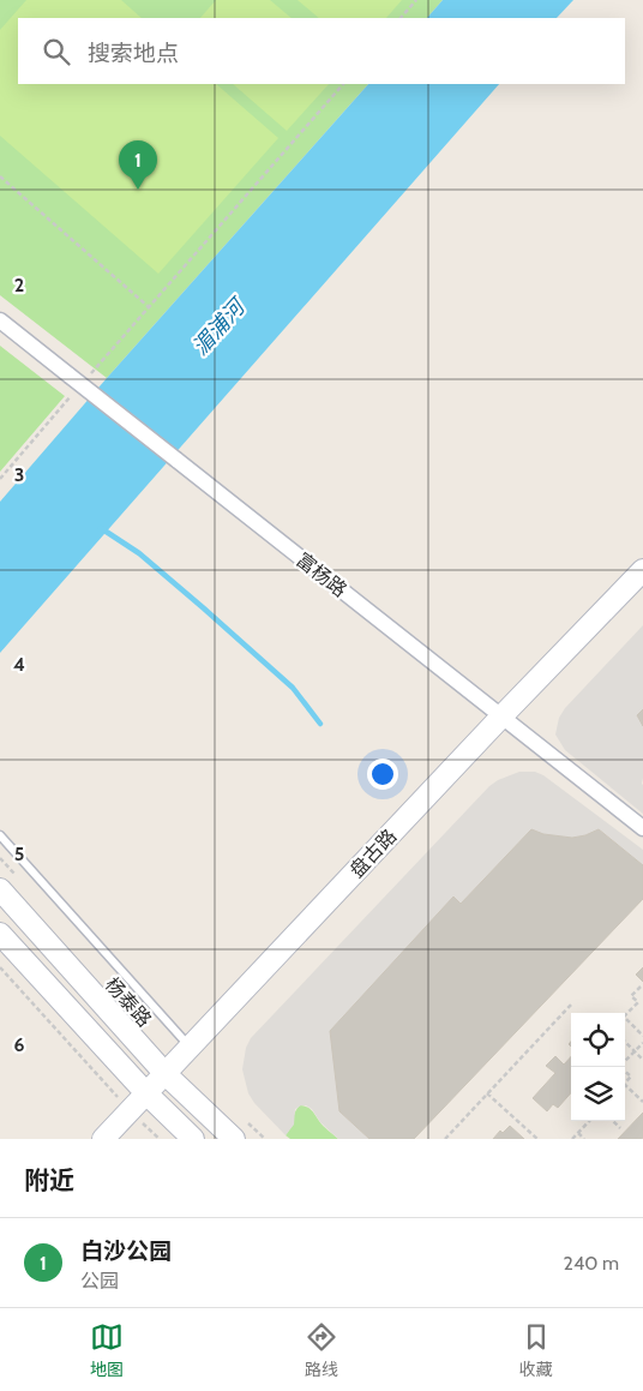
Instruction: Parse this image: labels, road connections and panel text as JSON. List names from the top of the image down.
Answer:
{
  "streets": {
    "street": ["富杨路", "盘古路", "杨泰路"]
  },
  "crossings": [
    ["富杨路", "盘古路"],
    ["盘古路", "杨泰路"]
  ],
  "water": ["湄浦河"],
  "page": {
    "search": "搜索地点",
    "pins": "1",
    "heading": "附近",
    "list": [
      {
        "mark": "1",
        "name": "白沙公园",
        "note": "公园",
        "value": "240 m"
      }
    ],
    "nav": ["地图", "路线", "收藏"]
  },
  "grid": {
    "rows": [
      "2",
      "3",
      "4",
      "5",
      "6"
    ]
  }
}
